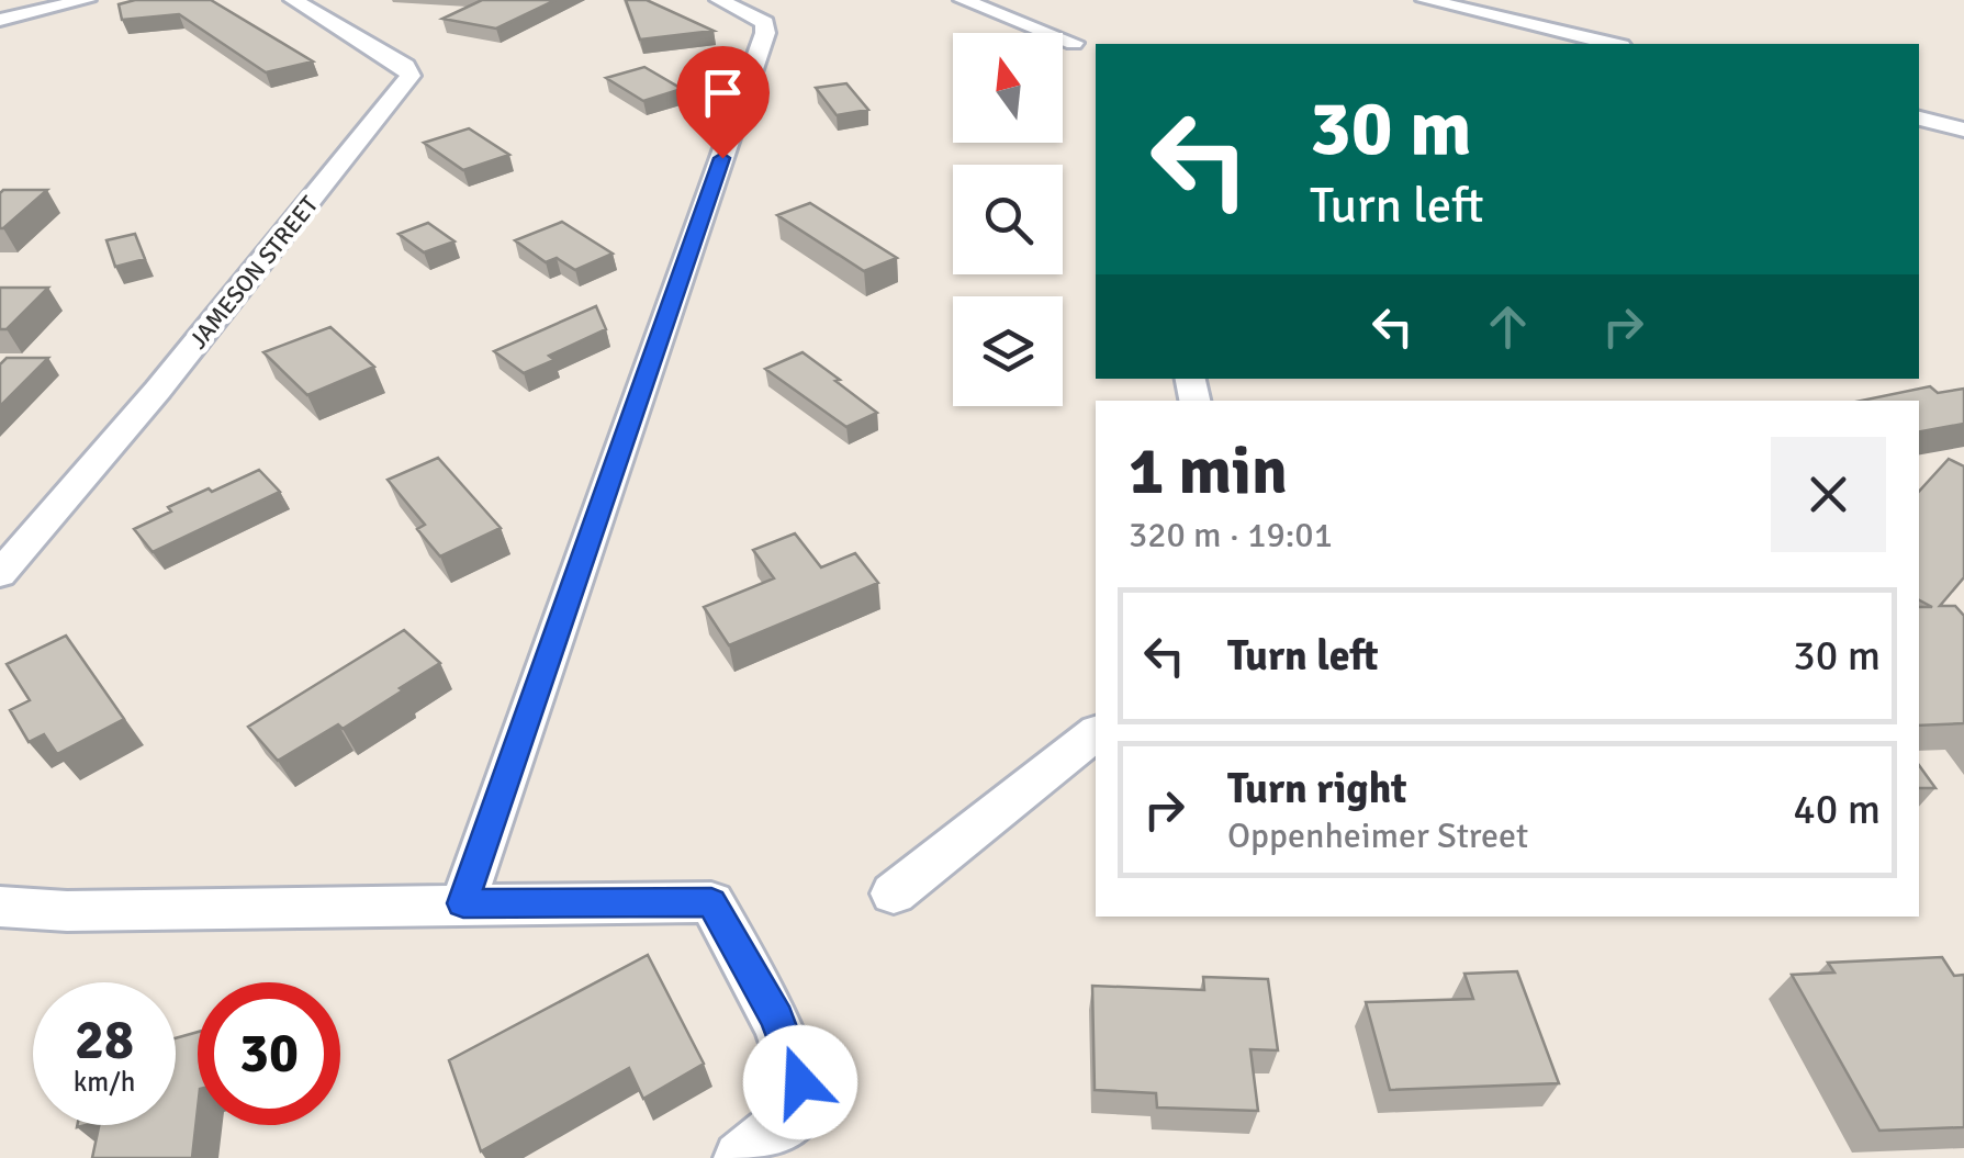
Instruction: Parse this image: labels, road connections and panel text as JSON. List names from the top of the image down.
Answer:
{
  "streets": {
    "street": ["JAMESON STREET"]
  },
  "north": "top",
  "page": {
    "turn": ["30 m", "Turn left"],
    "heading": ["1 min", "320 m · 19:01"],
    "list": [
      {
        "name": "Turn left",
        "value": "30 m"
      },
      {
        "name": "Turn right",
        "note": "Oppenheimer Street",
        "value": "40 m"
      }
    ],
    "speed": "28 km/h",
    "limit": "30"
  }
}
